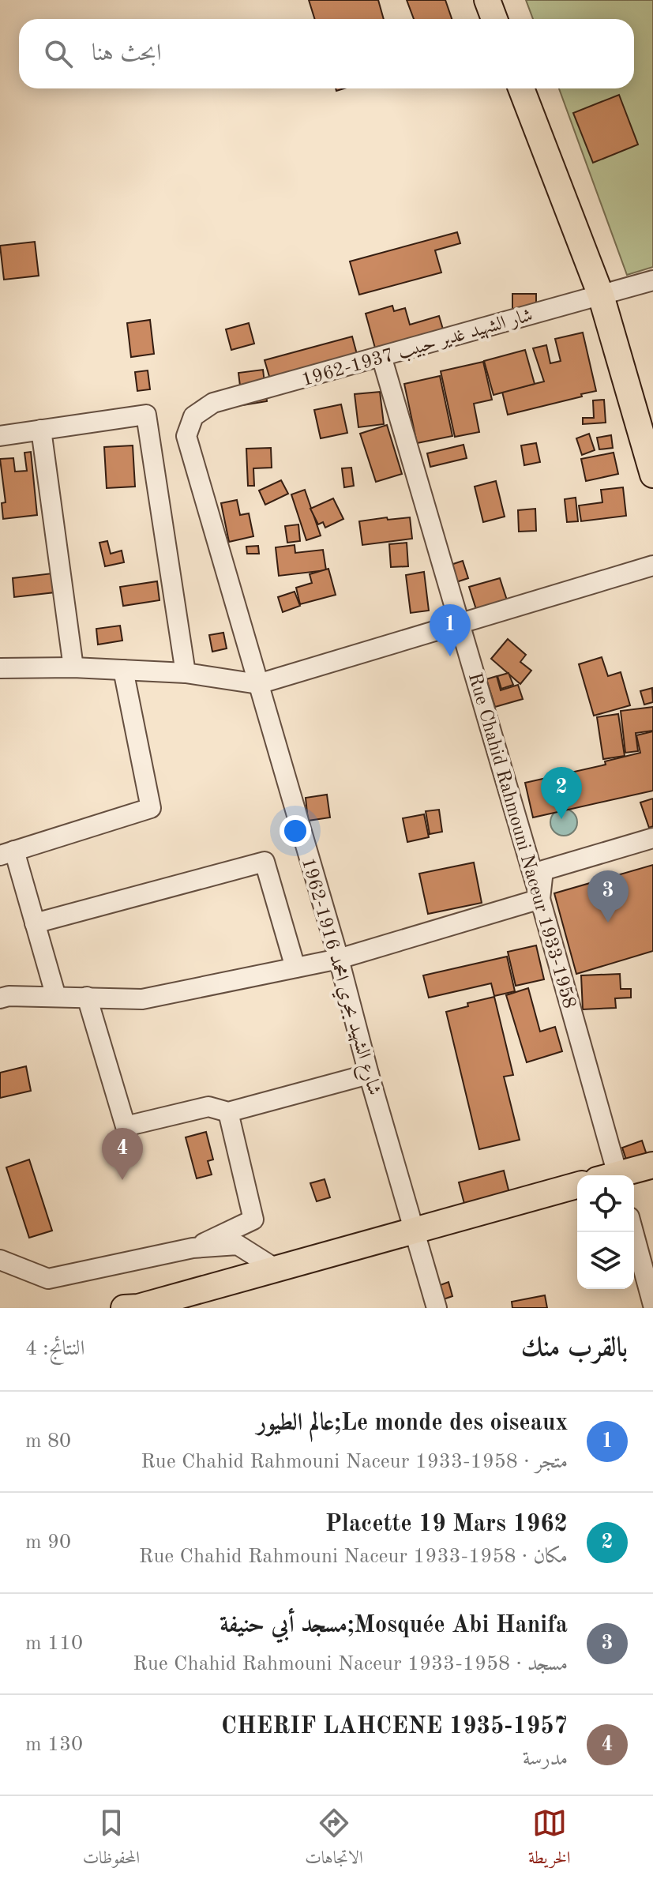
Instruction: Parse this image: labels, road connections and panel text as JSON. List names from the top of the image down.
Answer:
{
  "streets": {
    "street": ["شار الشهيد غدير حبيب 1937-1962", "Rue Chahid Rahmouni Naceur 1933-1958", "شارع الشهيد بحري امحمد 1916-1962"]
  },
  "crossings": [
    ["شار الشهيد غدير حبيب 1937-1962", "Rue Chahid Rahmouni Naceur 1933-1958"],
    ["شار الشهيد غدير حبيب 1937-1962", "شارع الشهيد بحري امحمد 1916-1962"]
  ],
  "page": {
    "search": "ابحث هنا",
    "pins": [
      "1",
      "2",
      "3",
      "4"
    ],
    "heading": ["بالقرب منك", "النتائج: 4"],
    "list": [
      {
        "mark": "1",
        "name": "Le monde des oiseaux;عالم الطيور",
        "note": "متجر · Rue Chahid Rahmouni Naceur 1933-1958",
        "value": "80 m"
      },
      {
        "mark": "2",
        "name": "Placette 19 Mars 1962",
        "note": "مكان · Rue Chahid Rahmouni Naceur 1933-1958",
        "value": "90 m"
      },
      {
        "mark": "3",
        "name": "Mosquée Abi Hanifa;مسجد أبي حنيفة",
        "note": "مسجد · Rue Chahid Rahmouni Naceur 1933-1958",
        "value": "110 m"
      },
      {
        "mark": "4",
        "name": "CHERIF LAHCENE 1935-1957",
        "note": "مدرسة",
        "value": "130 m"
      }
    ],
    "nav": ["الخريطة", "الاتجاهات", "المحفوظات"]
  }
}
